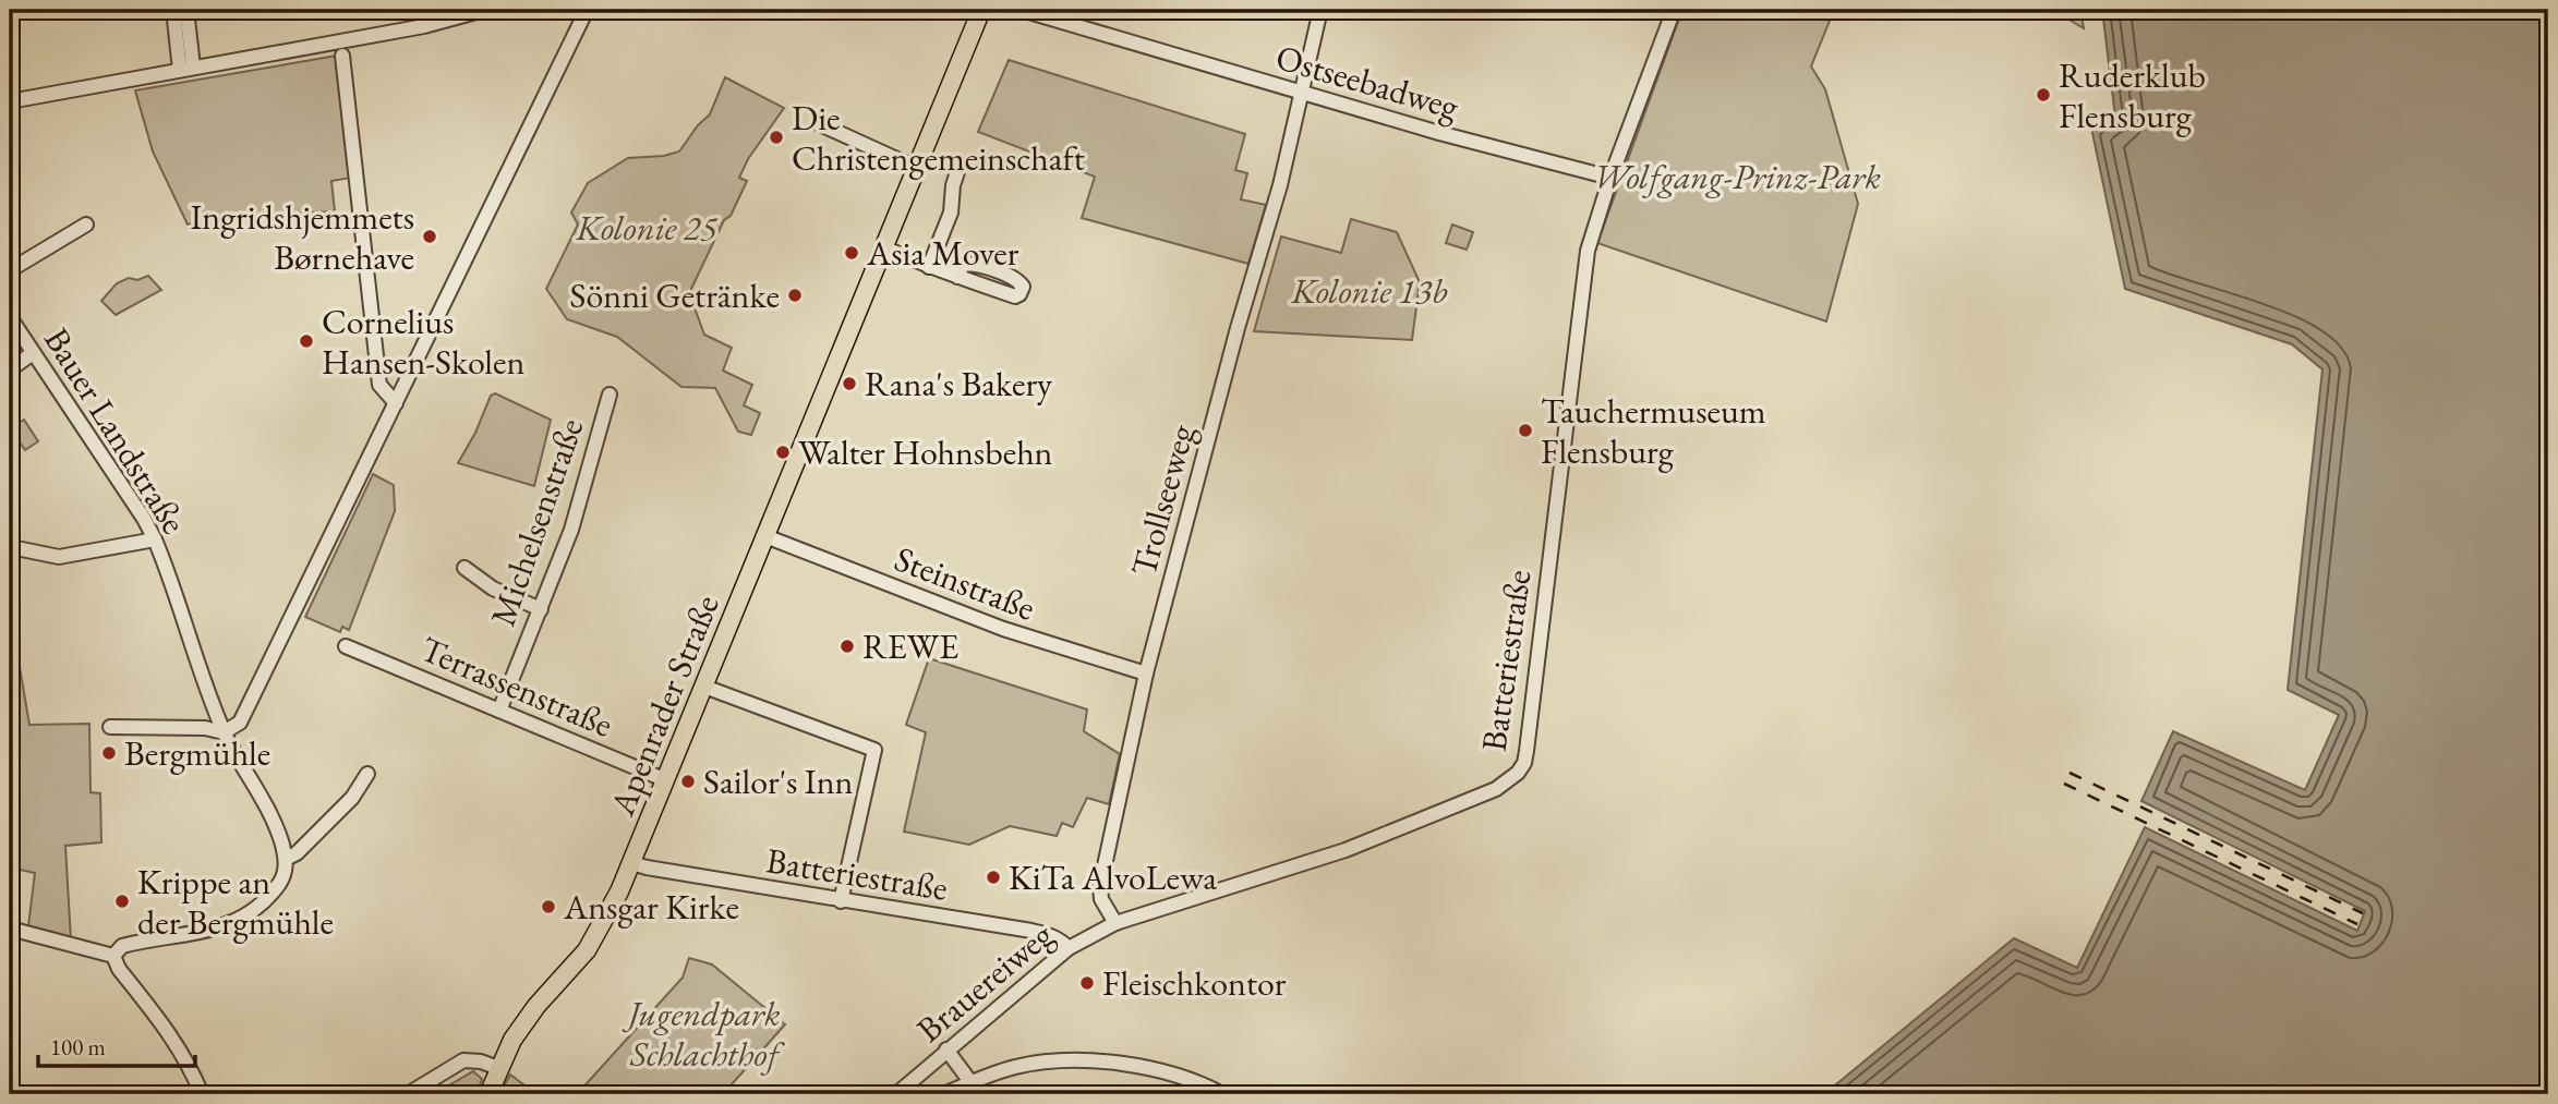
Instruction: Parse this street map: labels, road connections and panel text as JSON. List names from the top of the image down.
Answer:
{
  "streets": {
    "main road": ["Apenrader Straße"],
    "street": [
      "Ostseebadweg",
      "Bauer Landstraße",
      "Trollseeweg",
      "Michelsenstraße",
      "Steinstraße",
      "Batteriestraße",
      "Terrassenstraße",
      "Brauereiweg"
    ]
  },
  "crossings": [
    ["Ostseebadweg", "Trollseeweg"],
    ["Ostseebadweg", "Batteriestraße"],
    ["Trollseeweg", "Steinstraße"],
    ["Trollseeweg", "Batteriestraße"],
    ["Trollseeweg", "Brauereiweg"],
    ["Michelsenstraße", "Terrassenstraße"],
    ["Steinstraße", "Apenrader Straße"],
    ["Batteriestraße", "Apenrader Straße"],
    ["Batteriestraße", "Brauereiweg"],
    ["Terrassenstraße", "Apenrader Straße"]
  ],
  "parks": [
    "Wolfgang-Prinz-Park",
    "Kolonie 25",
    "Kolonie 13b",
    "Jugendpark Schlachthof"
  ],
  "places": [
    "Ruderklub Flensburg",
    "Die Christengemeinschaft",
    "Ingridshjemmets Børnehave",
    "Asia Mover",
    "Sönni Getränke",
    "Cornelius Hansen-Skolen",
    "Rana's Bakery",
    "Tauchermuseum Flensburg",
    "Walter Hohnsbehn",
    "REWE",
    "Bergmühle",
    "Sailor's Inn",
    "KiTa AlvoLewa",
    "Krippe an der Bergmühle",
    "Ansgar Kirke",
    "Fleischkontor"
  ],
  "scale_bar": "100 m"
}
